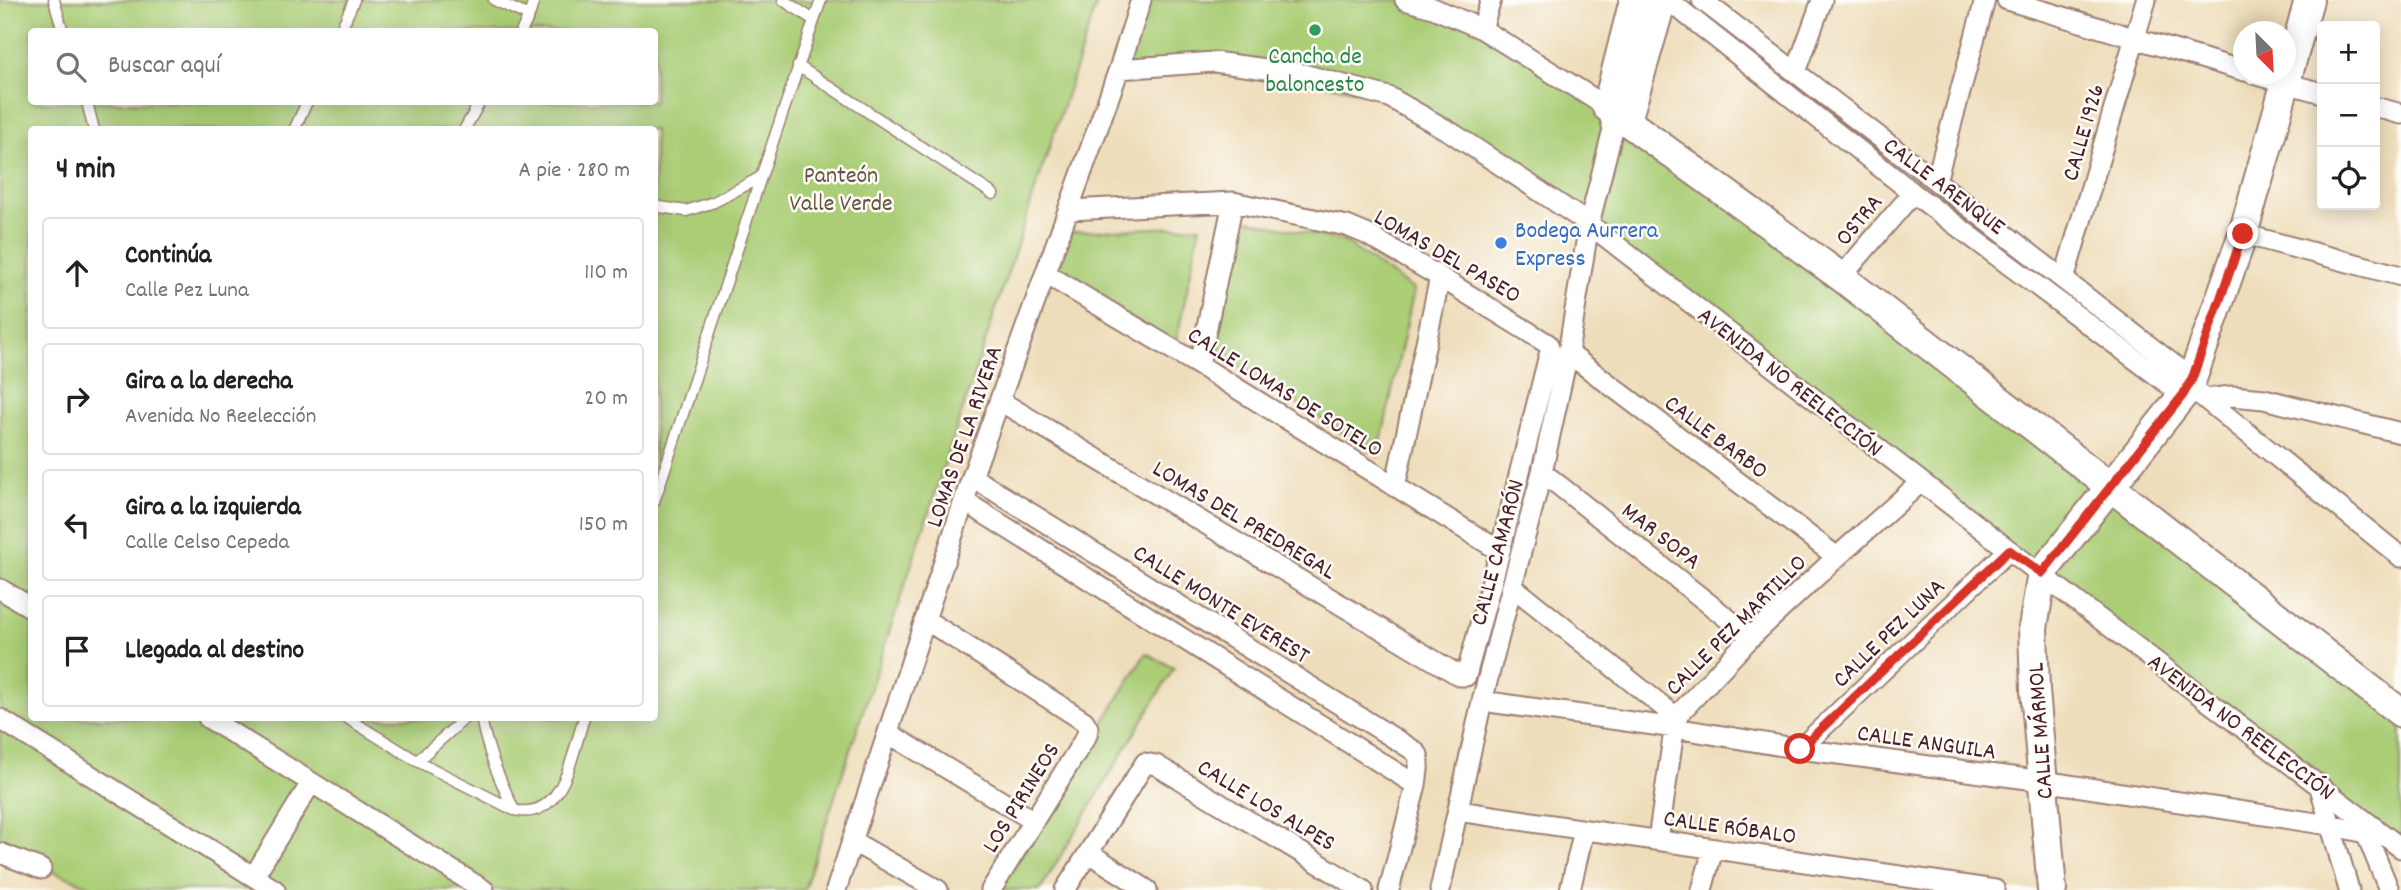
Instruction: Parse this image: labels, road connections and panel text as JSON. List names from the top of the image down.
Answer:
{
  "streets": {
    "street": [
      "CALLE 1926",
      "CALLE ARENQUE",
      "OSTRA",
      "LOMAS DEL PASEO",
      "AVENIDA NO REELECCIÓN",
      "CALLE LOMAS DE SOTELO",
      "LOMAS DE LA RIVERA",
      "CALLE BARBO",
      "LOMAS DEL PREDREGAL",
      "MAR SOPA",
      "CALLE CAMARÓN",
      "CALLE MONTE EVEREST",
      "CALLE PEZ MARTILLO",
      "CALLE PEZ LUNA",
      "CALLE MÁRMOL",
      "CALLE ANGUILA",
      "LOS PIRINEOS",
      "CALLE LOS ALPES",
      "CALLE RÓBALO"
    ]
  },
  "crossings": [
    ["CALLE 1926", "CALLE ARENQUE"],
    ["CALLE ARENQUE", "OSTRA"],
    ["LOMAS DEL PASEO", "CALLE LOMAS DE SOTELO"],
    ["LOMAS DEL PASEO", "LOMAS DE LA RIVERA"],
    ["LOMAS DEL PASEO", "LOMAS DEL PREDREGAL"],
    ["AVENIDA NO REELECCIÓN", "LOMAS DE LA RIVERA"],
    ["AVENIDA NO REELECCIÓN", "CALLE CAMARÓN"],
    ["AVENIDA NO REELECCIÓN", "CALLE PEZ MARTILLO"],
    ["AVENIDA NO REELECCIÓN", "CALLE PEZ LUNA"],
    ["AVENIDA NO REELECCIÓN", "CALLE MÁRMOL"],
    ["CALLE LOMAS DE SOTELO", "LOMAS DE LA RIVERA"],
    ["CALLE LOMAS DE SOTELO", "LOMAS DEL PREDREGAL"],
    ["LOMAS DE LA RIVERA", "LOMAS DEL PREDREGAL"],
    ["LOMAS DE LA RIVERA", "CALLE MONTE EVEREST"],
    ["LOMAS DE LA RIVERA", "LOS PIRINEOS"],
    ["CALLE BARBO", "CALLE CAMARÓN"],
    ["CALLE BARBO", "CALLE PEZ MARTILLO"],
    ["MAR SOPA", "CALLE CAMARÓN"],
    ["MAR SOPA", "CALLE PEZ MARTILLO"],
    ["CALLE CAMARÓN", "CALLE ANGUILA"],
    ["CALLE CAMARÓN", "CALLE RÓBALO"],
    ["CALLE PEZ MARTILLO", "CALLE ANGUILA"],
    ["CALLE PEZ MARTILLO", "CALLE RÓBALO"],
    ["CALLE PEZ LUNA", "CALLE ANGUILA"],
    ["CALLE MÁRMOL", "CALLE ANGUILA"]
  ],
  "parks": ["Panteón Valle Verde"],
  "places": ["Cancha de baloncesto", "Bodega Aurrera Express"],
  "north": "bottom right",
  "page": {
    "map_buttons": ["+", "−"],
    "search": "Buscar aquí",
    "heading": ["4 min", "A pie · 280 m"],
    "list": [
      ["Continúa", "Calle Pez Luna", "110 m"],
      ["Gira a la derecha", "Avenida No Reelección", "20 m"],
      ["Gira a la izquierda", "Calle Celso Cepeda", "150 m"],
      "Llegada al destino"
    ]
  }
}
